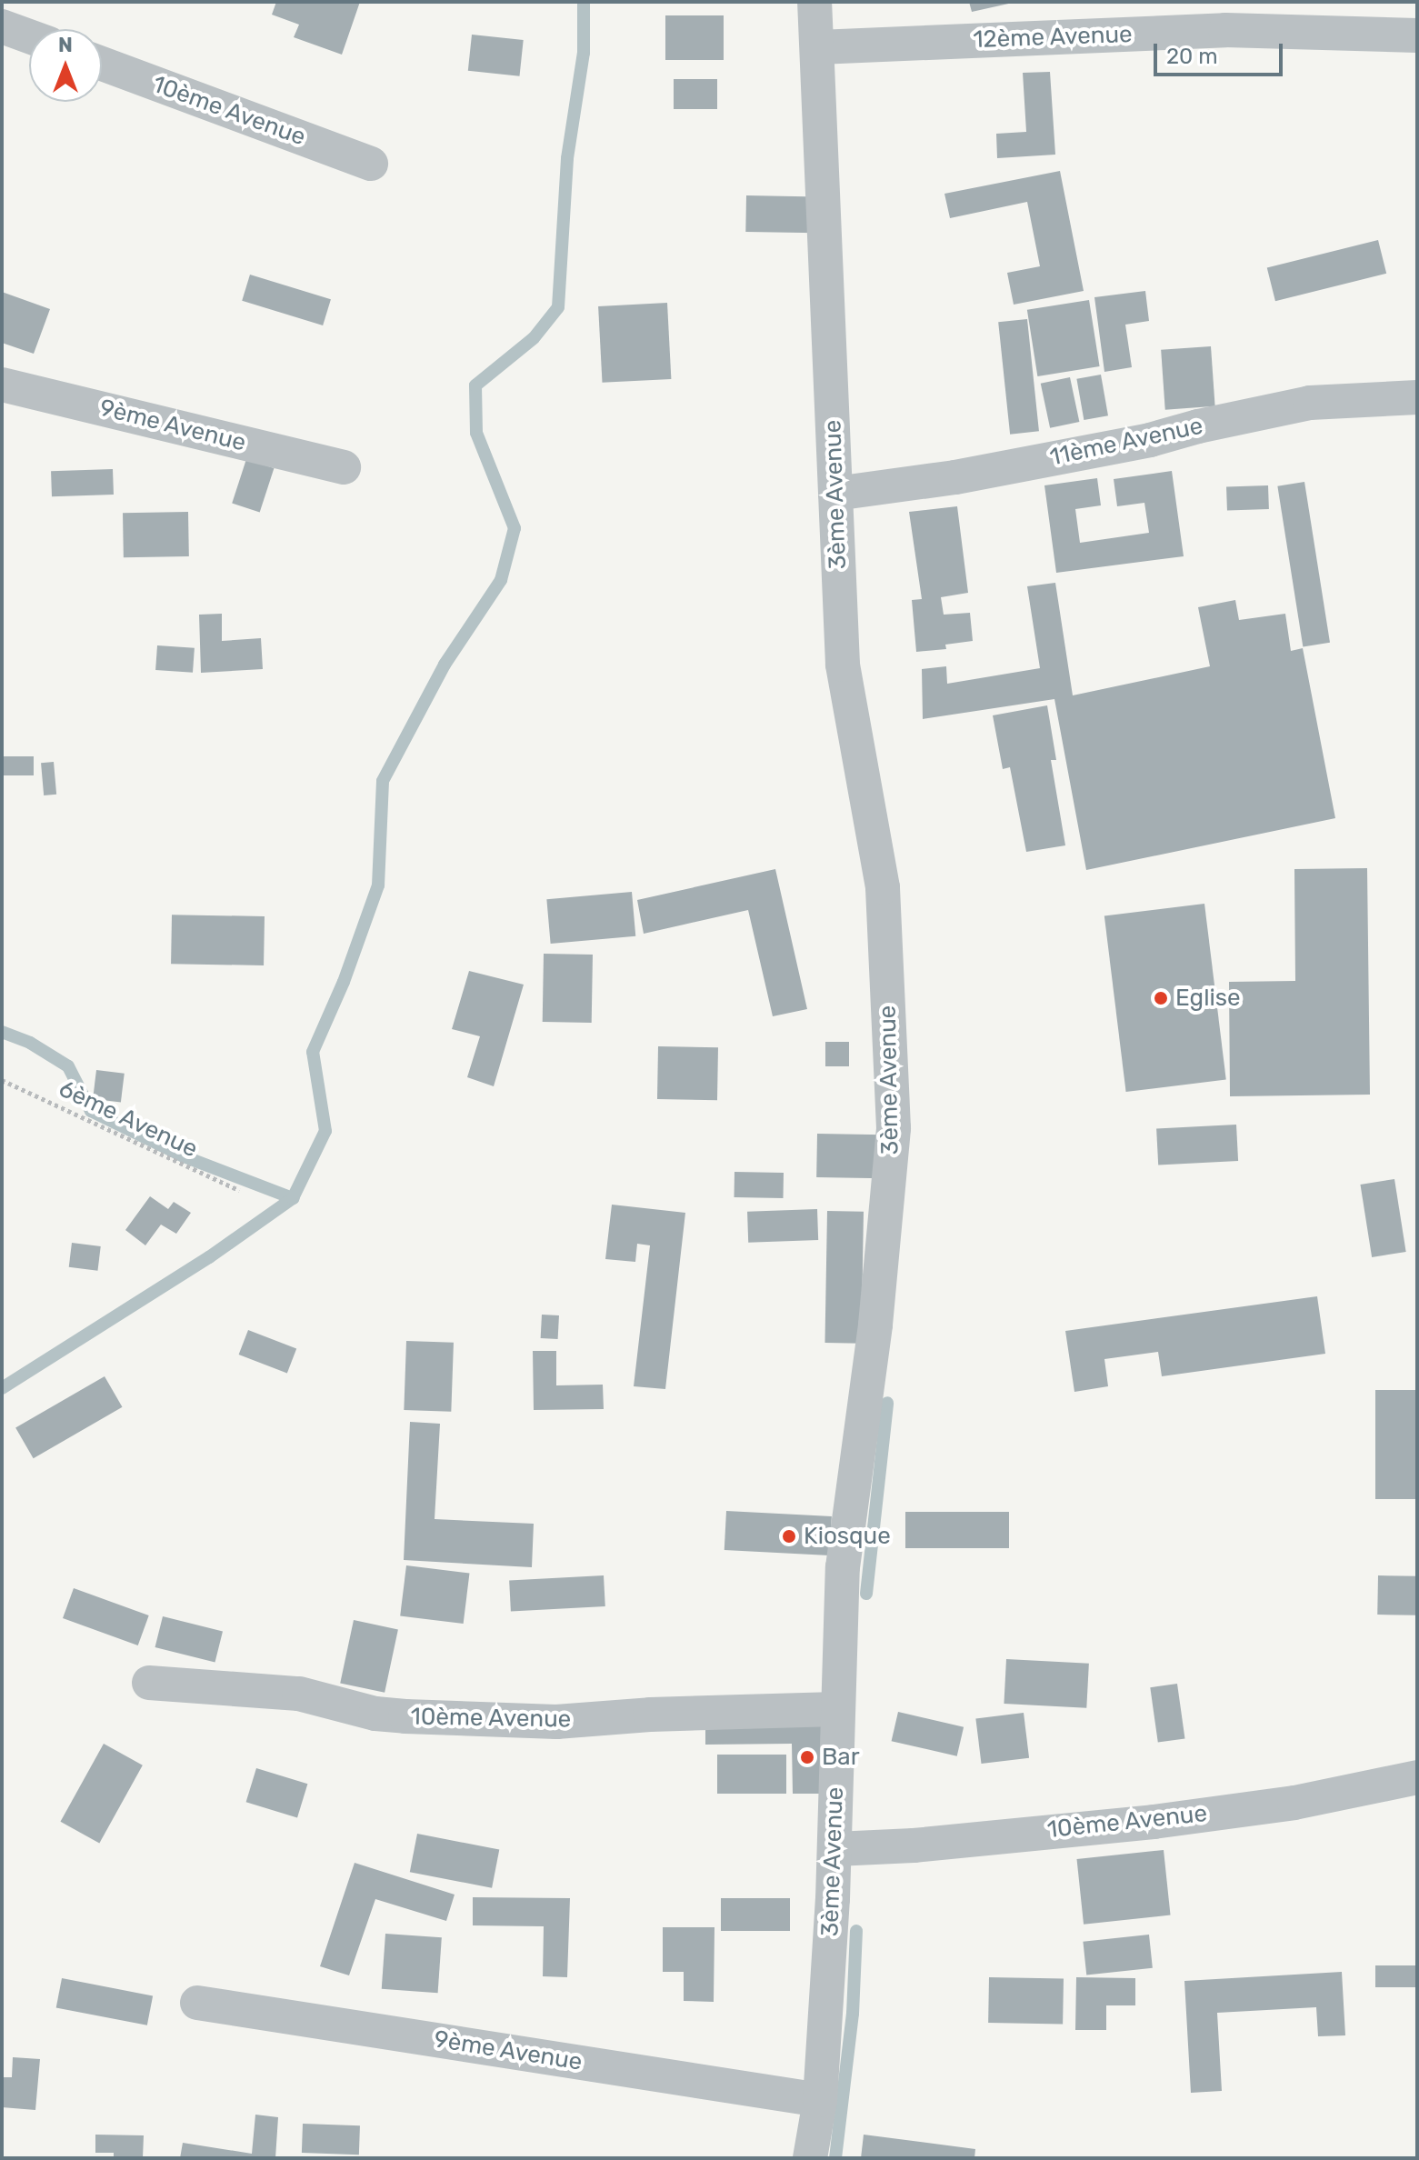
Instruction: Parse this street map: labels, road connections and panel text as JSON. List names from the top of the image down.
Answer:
{
  "streets": {
    "street": [
      "12ème Avenue",
      "10ème Avenue",
      "9ème Avenue",
      "11ème Avenue",
      "3ème Avenue"
    ],
    "path": ["6ème Avenue"]
  },
  "crossings": [
    ["12ème Avenue", "3ème Avenue"],
    ["10ème Avenue", "3ème Avenue"],
    ["9ème Avenue", "3ème Avenue"],
    ["11ème Avenue", "3ème Avenue"]
  ],
  "places": ["Eglise", "Kiosque", "Bar"],
  "scale_bar": "20 m",
  "north": "top"
}
